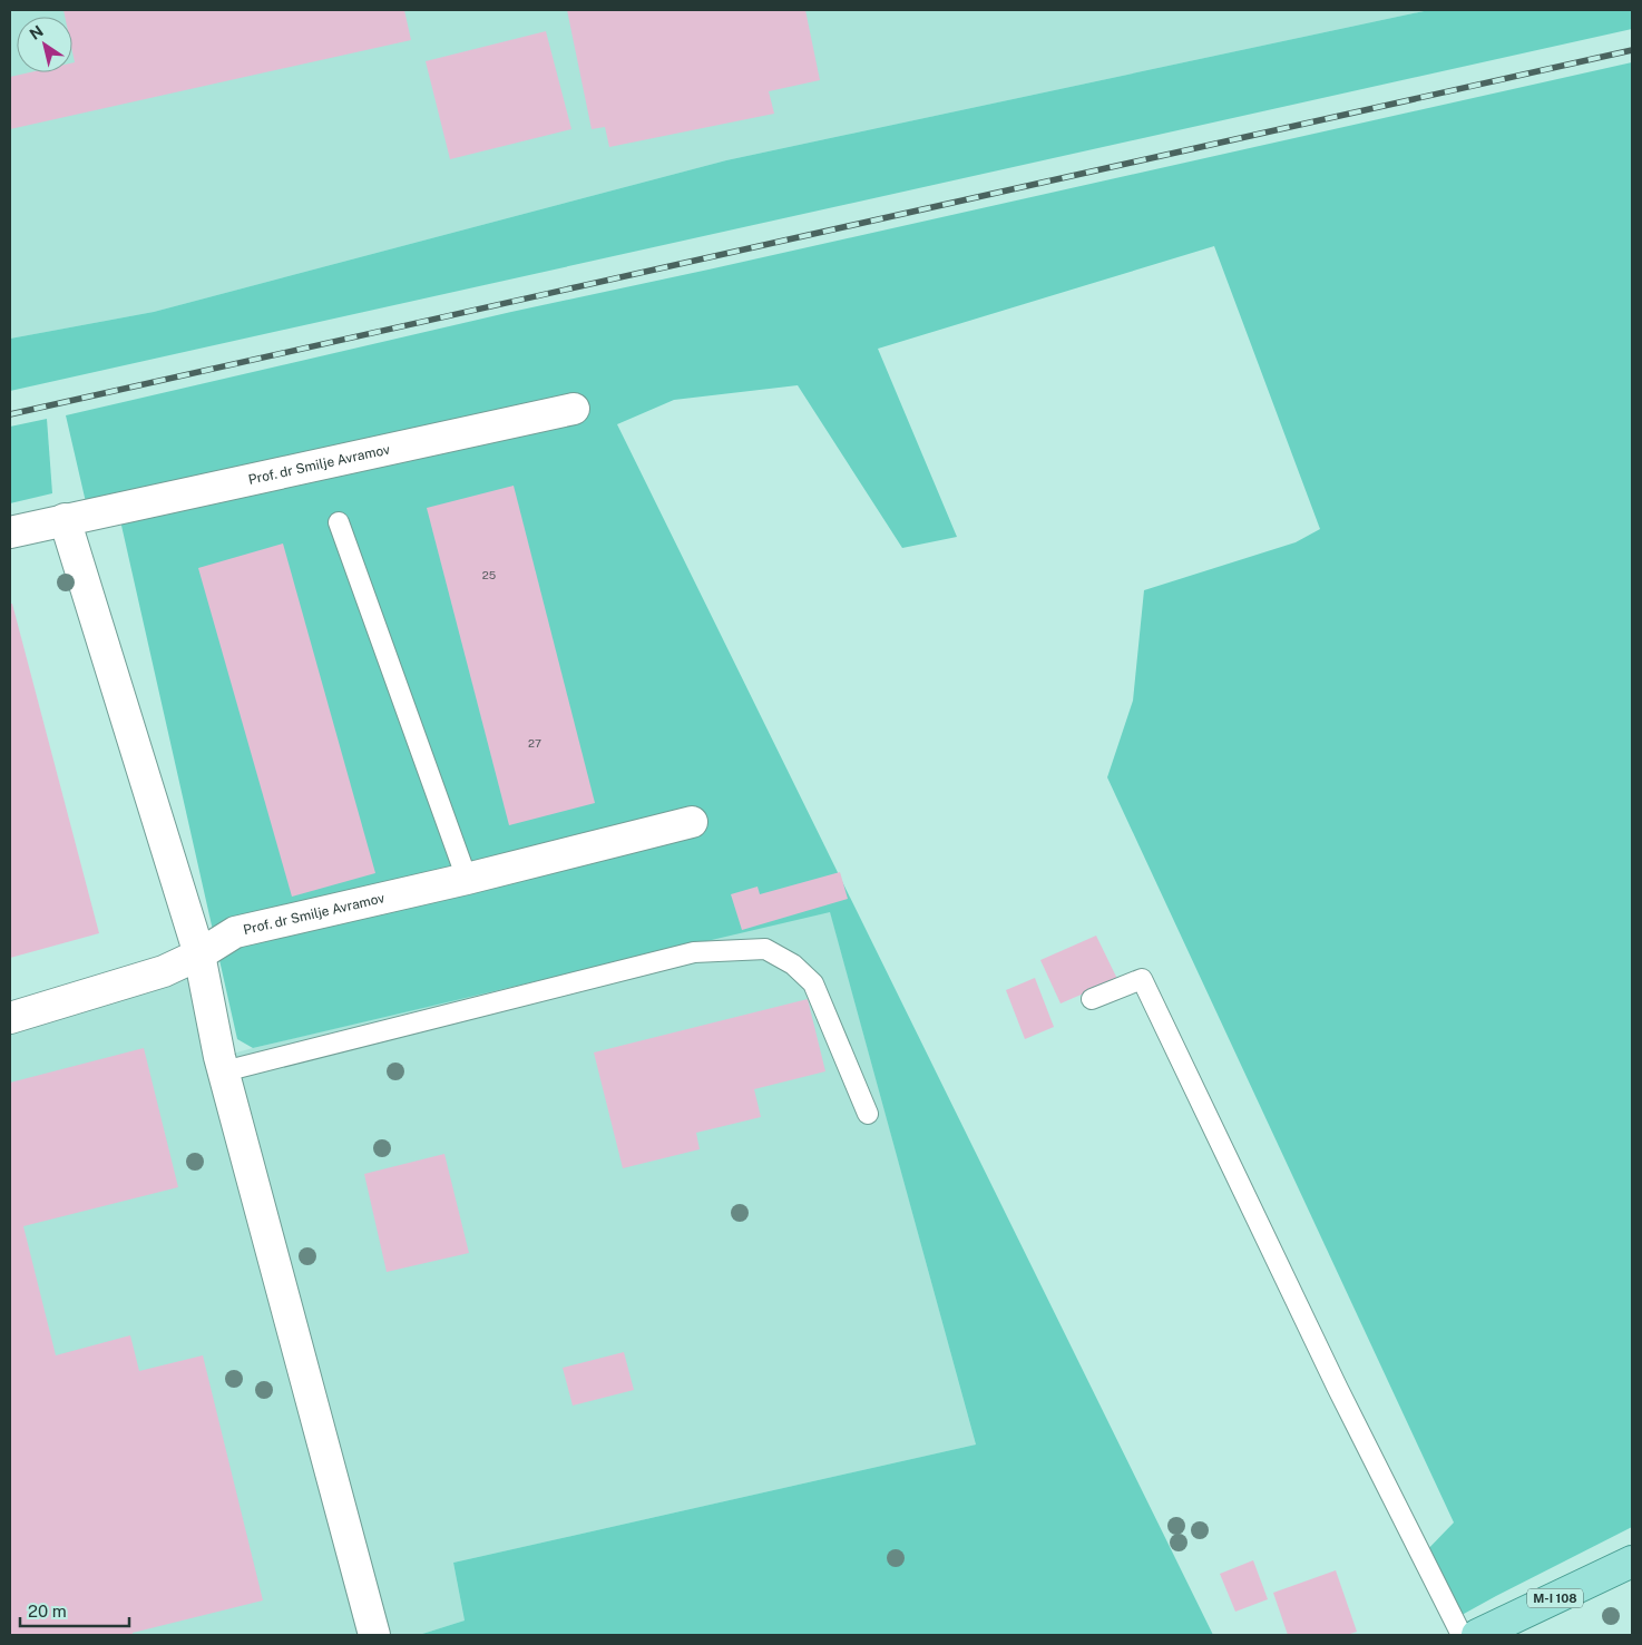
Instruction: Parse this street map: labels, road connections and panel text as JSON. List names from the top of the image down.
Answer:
{
  "streets": {
    "main road": ["M-I 108"],
    "street": ["Prof. dr Smilje Avramov"]
  },
  "house_numbers": ["25", "27"],
  "scale_bar": "20 m",
  "north": "top left"
}
